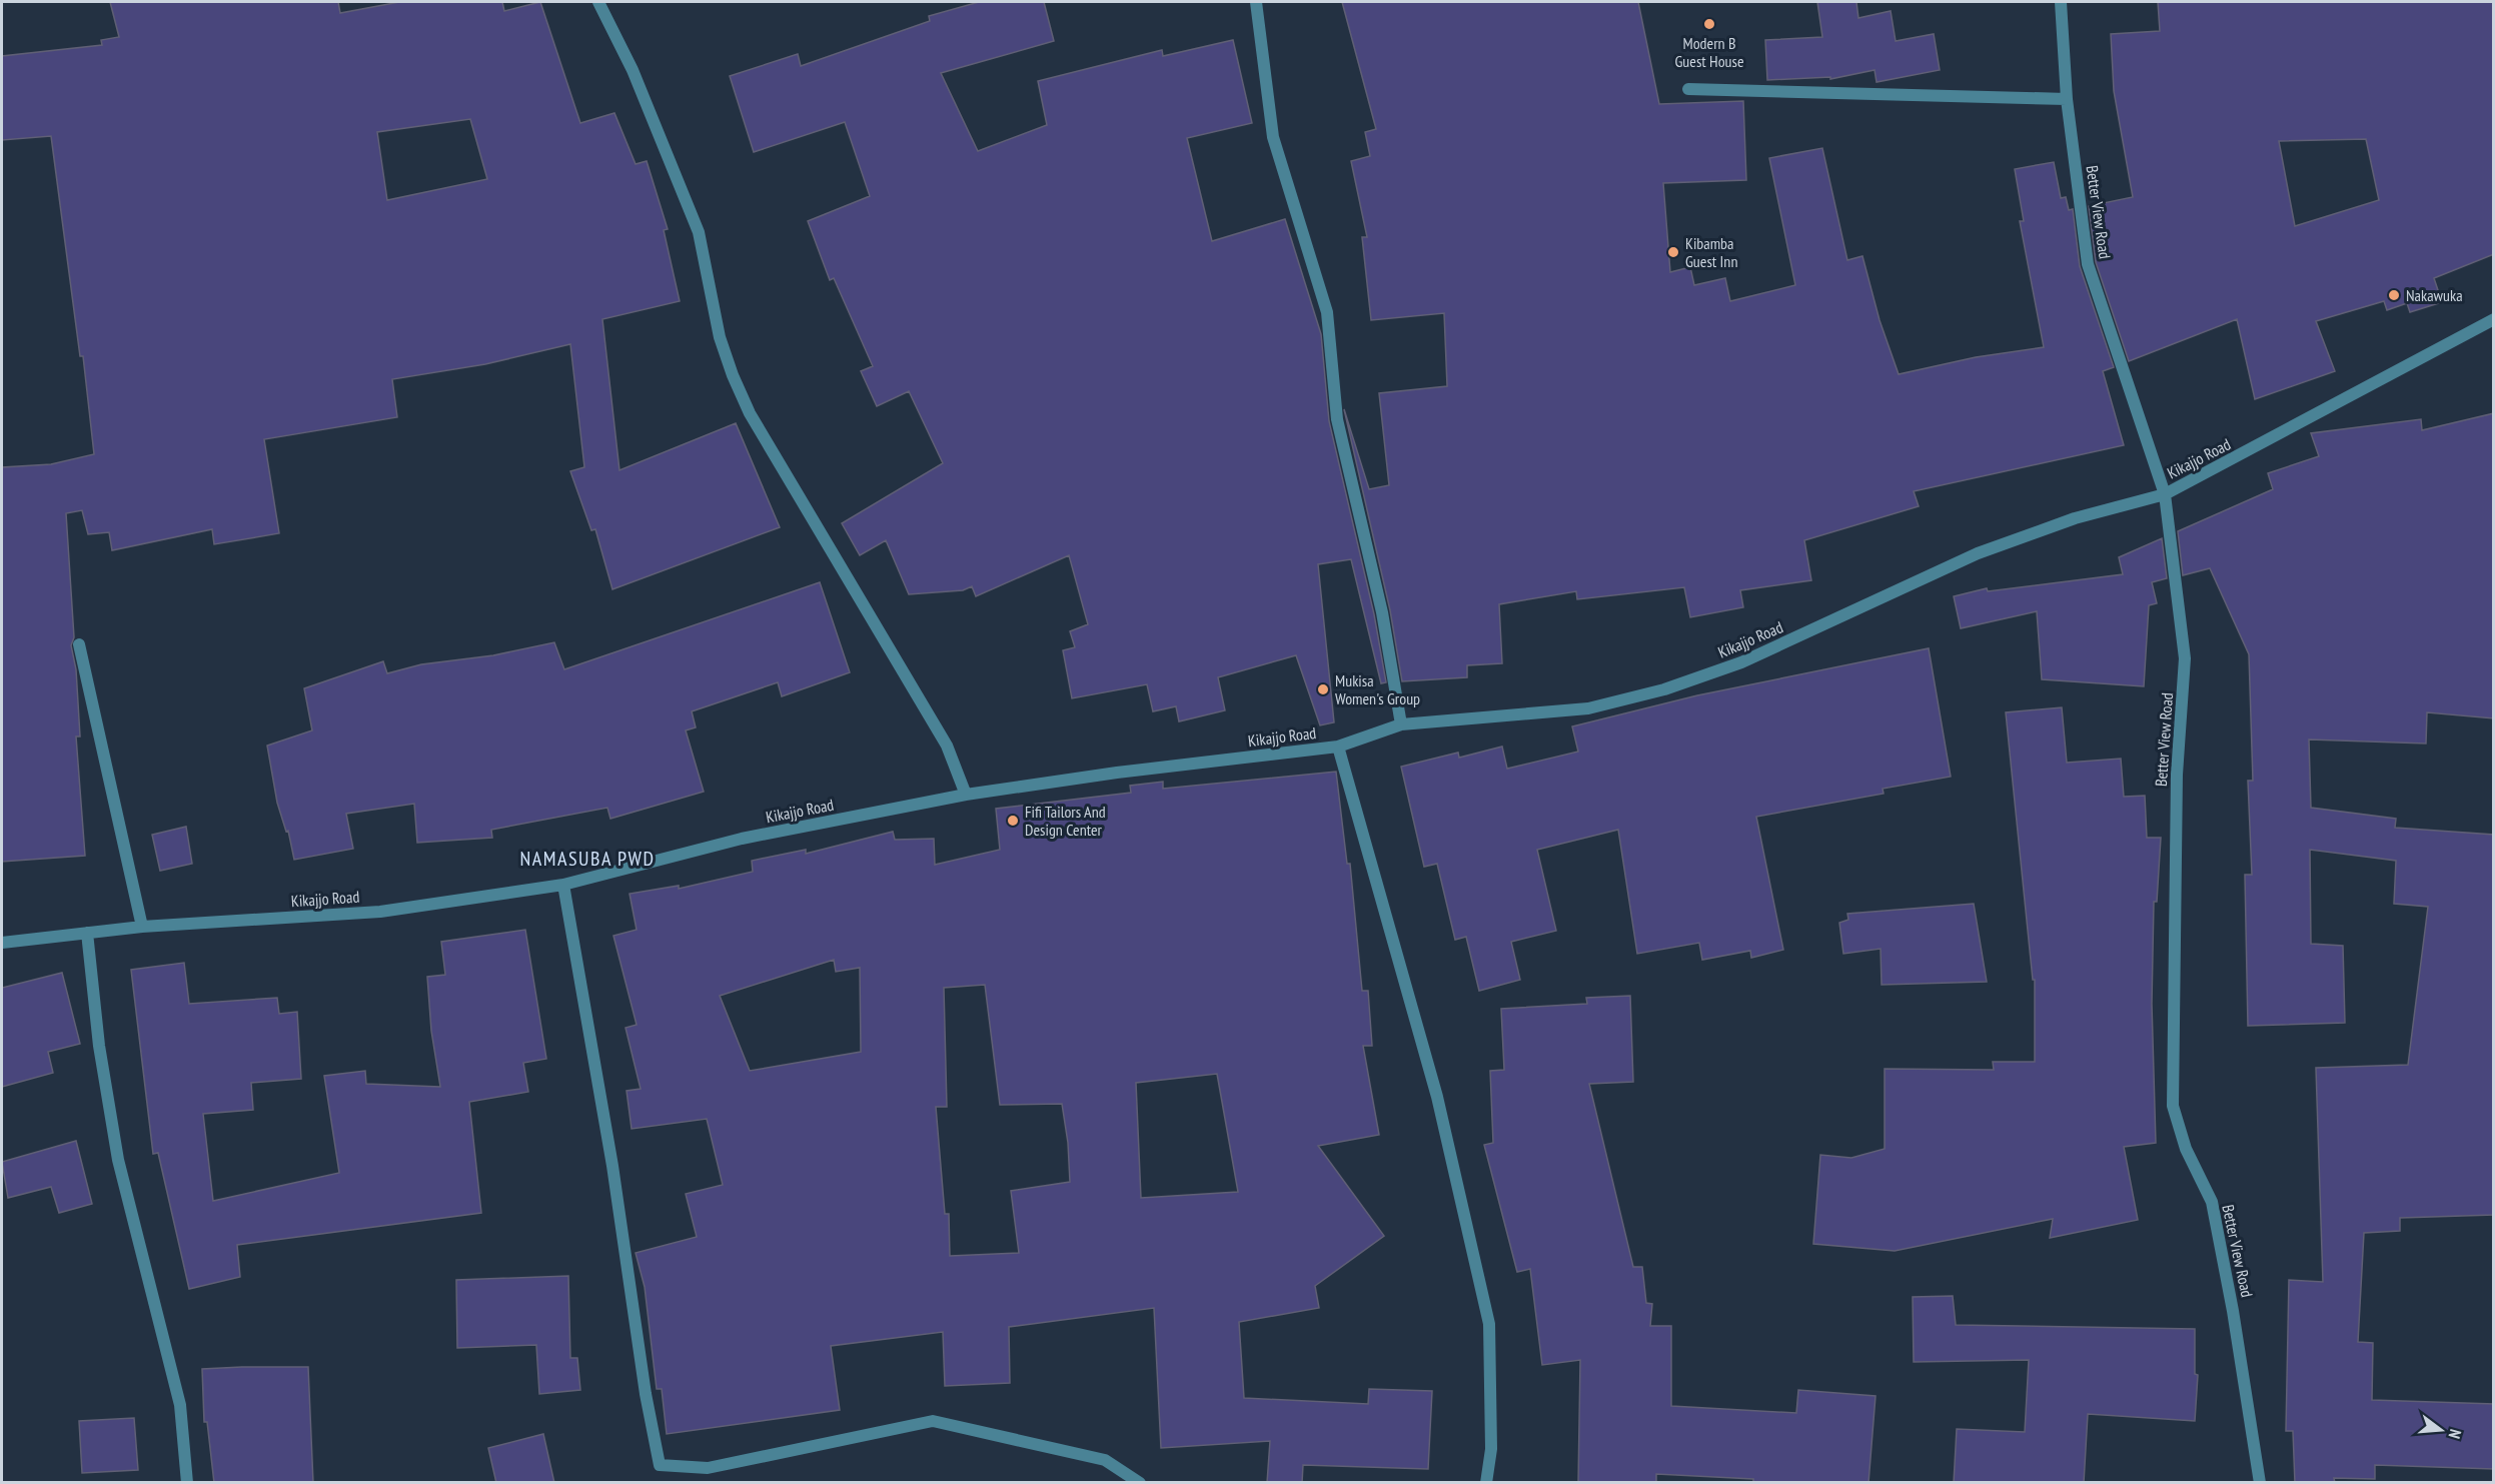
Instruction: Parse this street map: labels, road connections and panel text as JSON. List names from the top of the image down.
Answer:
{
  "streets": {
    "street": ["Better View Road", "Kikajjo Road"]
  },
  "crossings": [
    ["Better View Road", "Kikajjo Road"]
  ],
  "districts": ["NAMASUBA PWD"],
  "places": [
    "Modern B Guest House",
    "Kibamba Guest Inn",
    "Nakawuka",
    "Mukisa Women's Group",
    "Fifi Tailors And Design Center"
  ],
  "north": "right"
}
